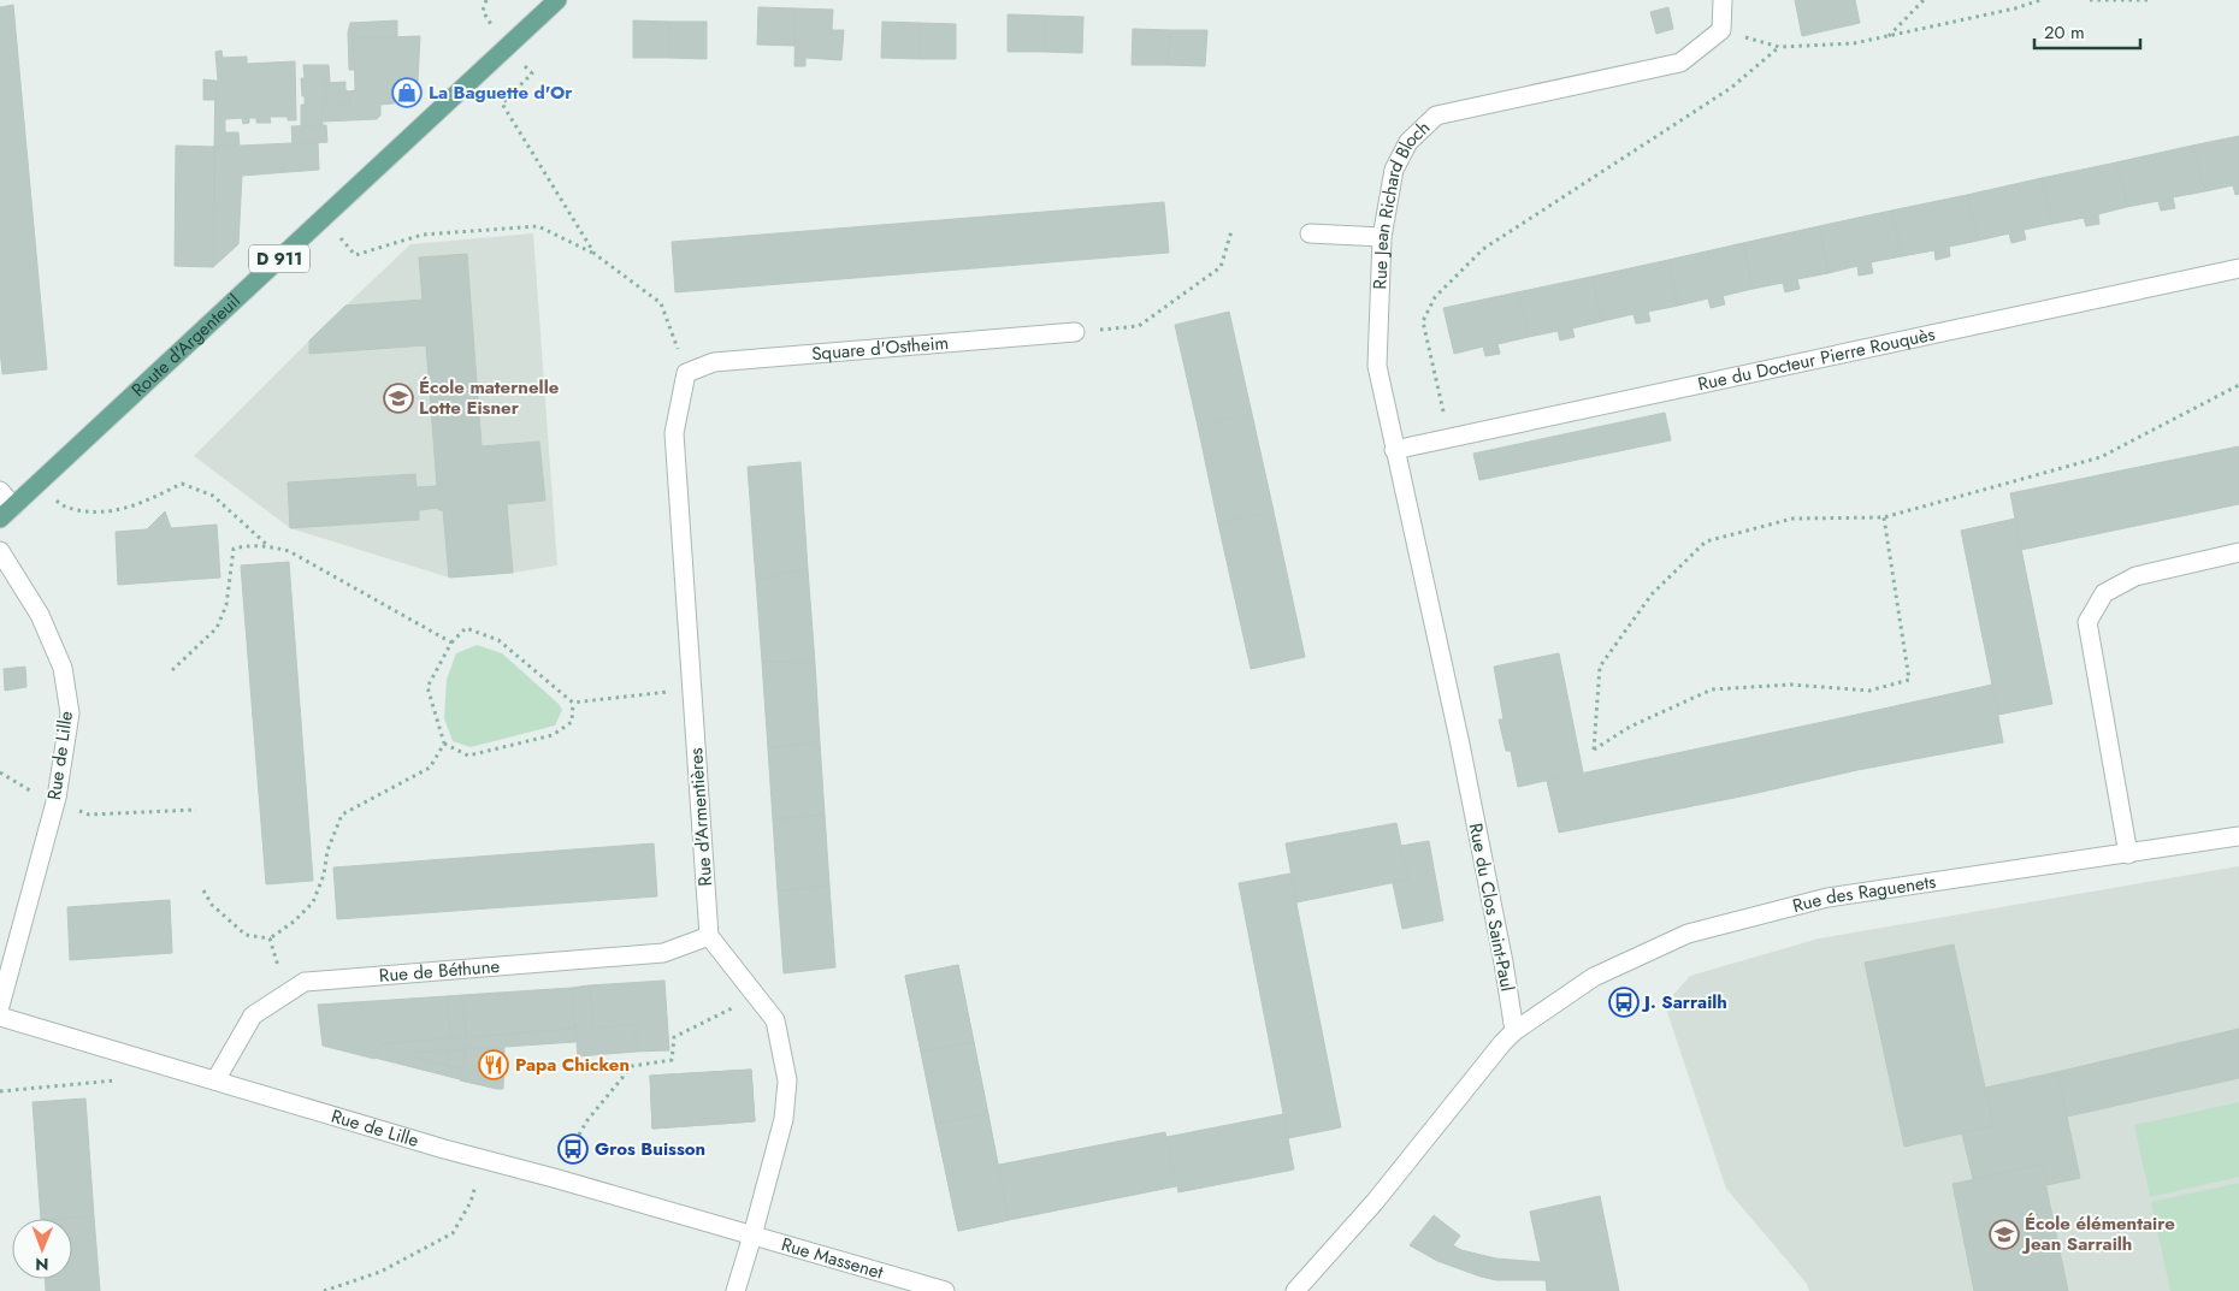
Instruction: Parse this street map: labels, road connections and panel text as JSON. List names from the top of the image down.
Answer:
{
  "streets": {
    "main road": ["D 911", "Route d'Argenteuil"],
    "street": [
      "Rue Jean Richard Bloch",
      "Square d'Ostheim",
      "Rue du Docteur Pierre Rouquès",
      "Rue de Lille",
      "Rue d'Armentières",
      "Rue des Raguenets",
      "Rue du Clos Saint-Paul",
      "Rue de Béthune",
      "Rue Massenet"
    ]
  },
  "crossings": [
    ["Rue Jean Richard Bloch", "Rue du Docteur Pierre Rouquès"],
    ["Rue Jean Richard Bloch", "Rue du Clos Saint-Paul"],
    ["Square d'Ostheim", "Rue d'Armentières"],
    ["Rue du Docteur Pierre Rouquès", "Rue du Clos Saint-Paul"],
    ["Rue de Lille", "Rue de Béthune"],
    ["Rue de Lille", "Rue Massenet"],
    ["Rue d'Armentières", "Rue de Béthune"],
    ["Rue des Raguenets", "Rue du Clos Saint-Paul"]
  ],
  "places": {
    "shop": ["La Baguette d'Or"],
    "school or university": ["École maternelle Lotte Eisner", "École élémentaire Jean Sarrailh"],
    "bus stop": ["J. Sarrailh", "Gros Buisson"],
    "restaurant": ["Papa Chicken"]
  },
  "scale_bar": "20 m",
  "north": "bottom"
}
